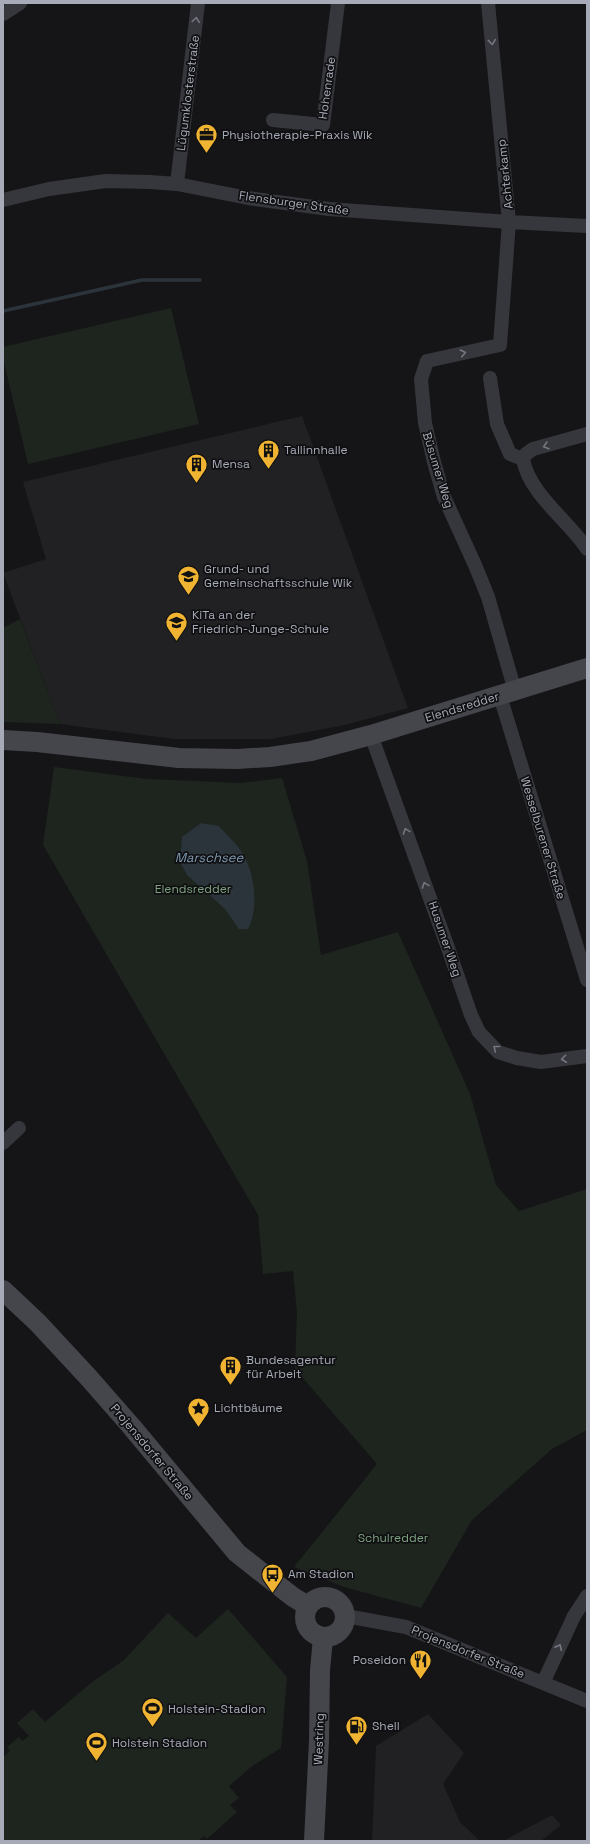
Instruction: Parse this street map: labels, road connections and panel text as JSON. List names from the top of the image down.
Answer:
{
  "streets": {
    "street": [
      "Hohenrade",
      "Lügumklosterstraße",
      "Achterkamp",
      "Flensburger Straße",
      "Büsumer Weg",
      "Elendsredder",
      "Wesselburener Straße",
      "Husumer Weg",
      "Projensdorfer Straße",
      "Westring"
    ]
  },
  "crossings": [
    ["Lügumklosterstraße", "Flensburger Straße"],
    ["Achterkamp", "Flensburger Straße"],
    ["Achterkamp", "Büsumer Weg"],
    ["Büsumer Weg", "Elendsredder"],
    ["Büsumer Weg", "Wesselburener Straße"],
    ["Elendsredder", "Wesselburener Straße"],
    ["Elendsredder", "Husumer Weg"],
    ["Projensdorfer Straße", "Westring"]
  ],
  "one_way": [
    "Lügumklosterstraße",
    "Achterkamp",
    "Büsumer Weg",
    "Husumer Weg"
  ],
  "water": ["Marschsee"],
  "parks": ["Elendsredder", "Schulredder"],
  "places": {
    "office": ["Physiotherapie-Praxis Wik"],
    "building": ["Tallinnhalle", "Mensa", "Bundesagentur für Arbeit"],
    "school or university": ["Grund- und Gemeinschaftsschule Wik", "KiTa an der Friedrich-Junge-Schule"],
    "place": ["Lichtbäume"],
    "bus stop": ["Am Stadion"],
    "restaurant": ["Poseidon"],
    "sports": ["Holstein-Stadion", "Holstein Stadion"],
    "fuel station": ["Shell"]
  }
}
